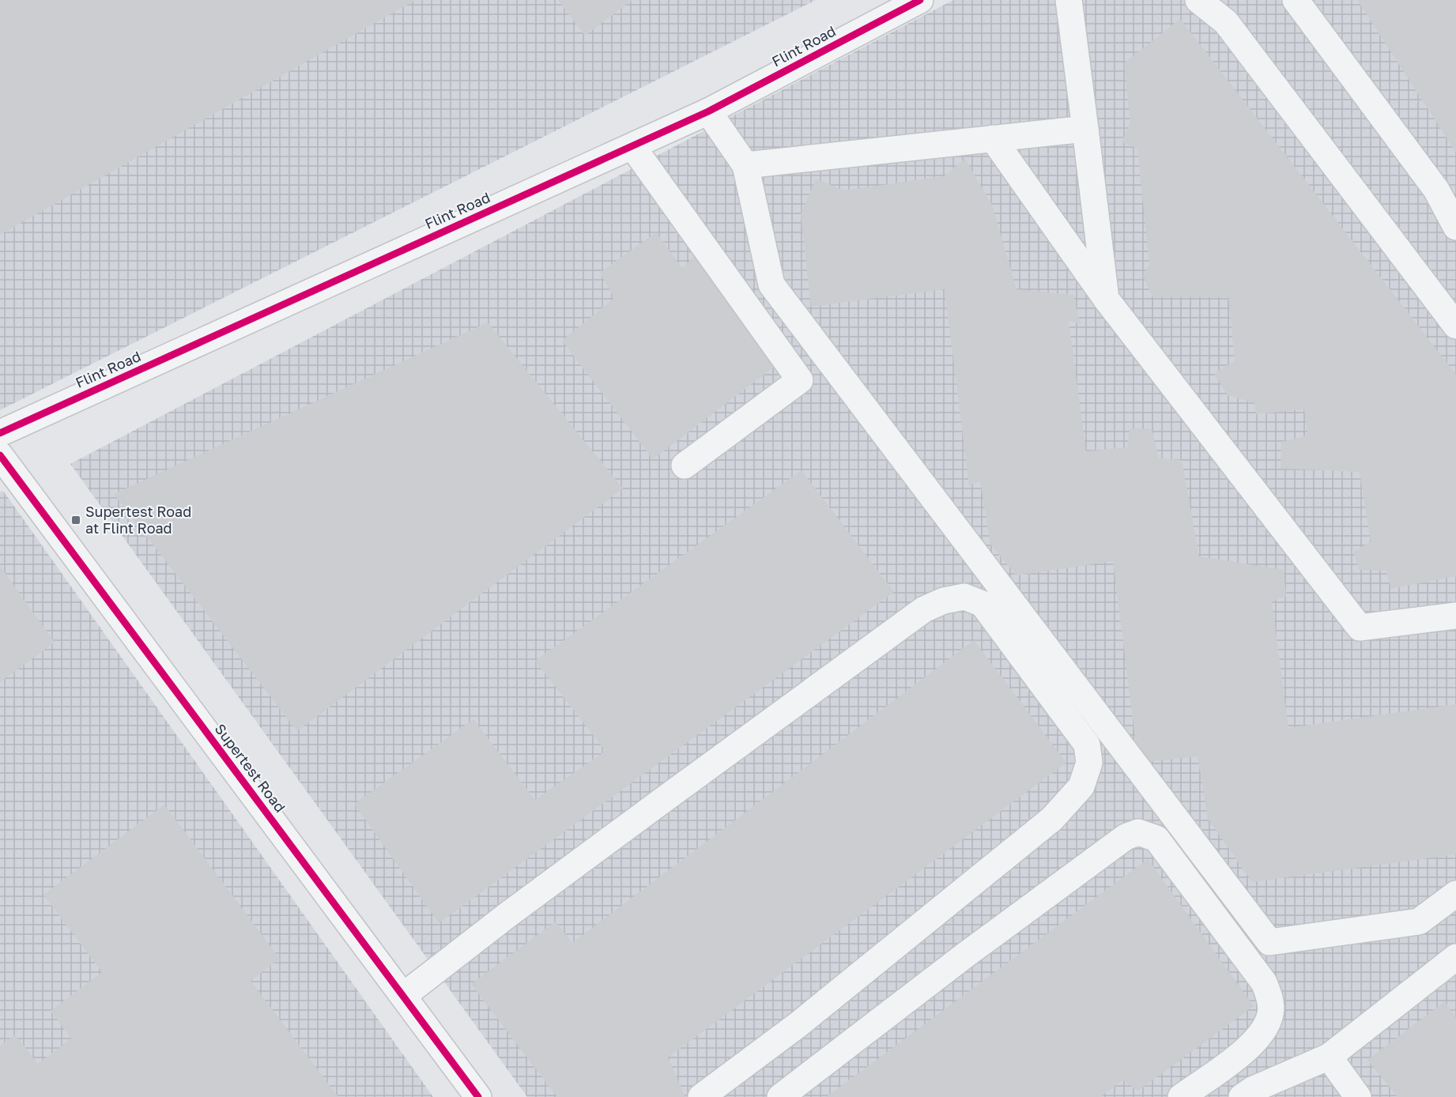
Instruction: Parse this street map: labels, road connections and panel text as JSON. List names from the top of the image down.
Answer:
{
  "streets": {
    "street": ["Flint Road", "Supertest Road"]
  },
  "places": {
    "transit": ["Supertest Road at Flint Road"]
  }
}
